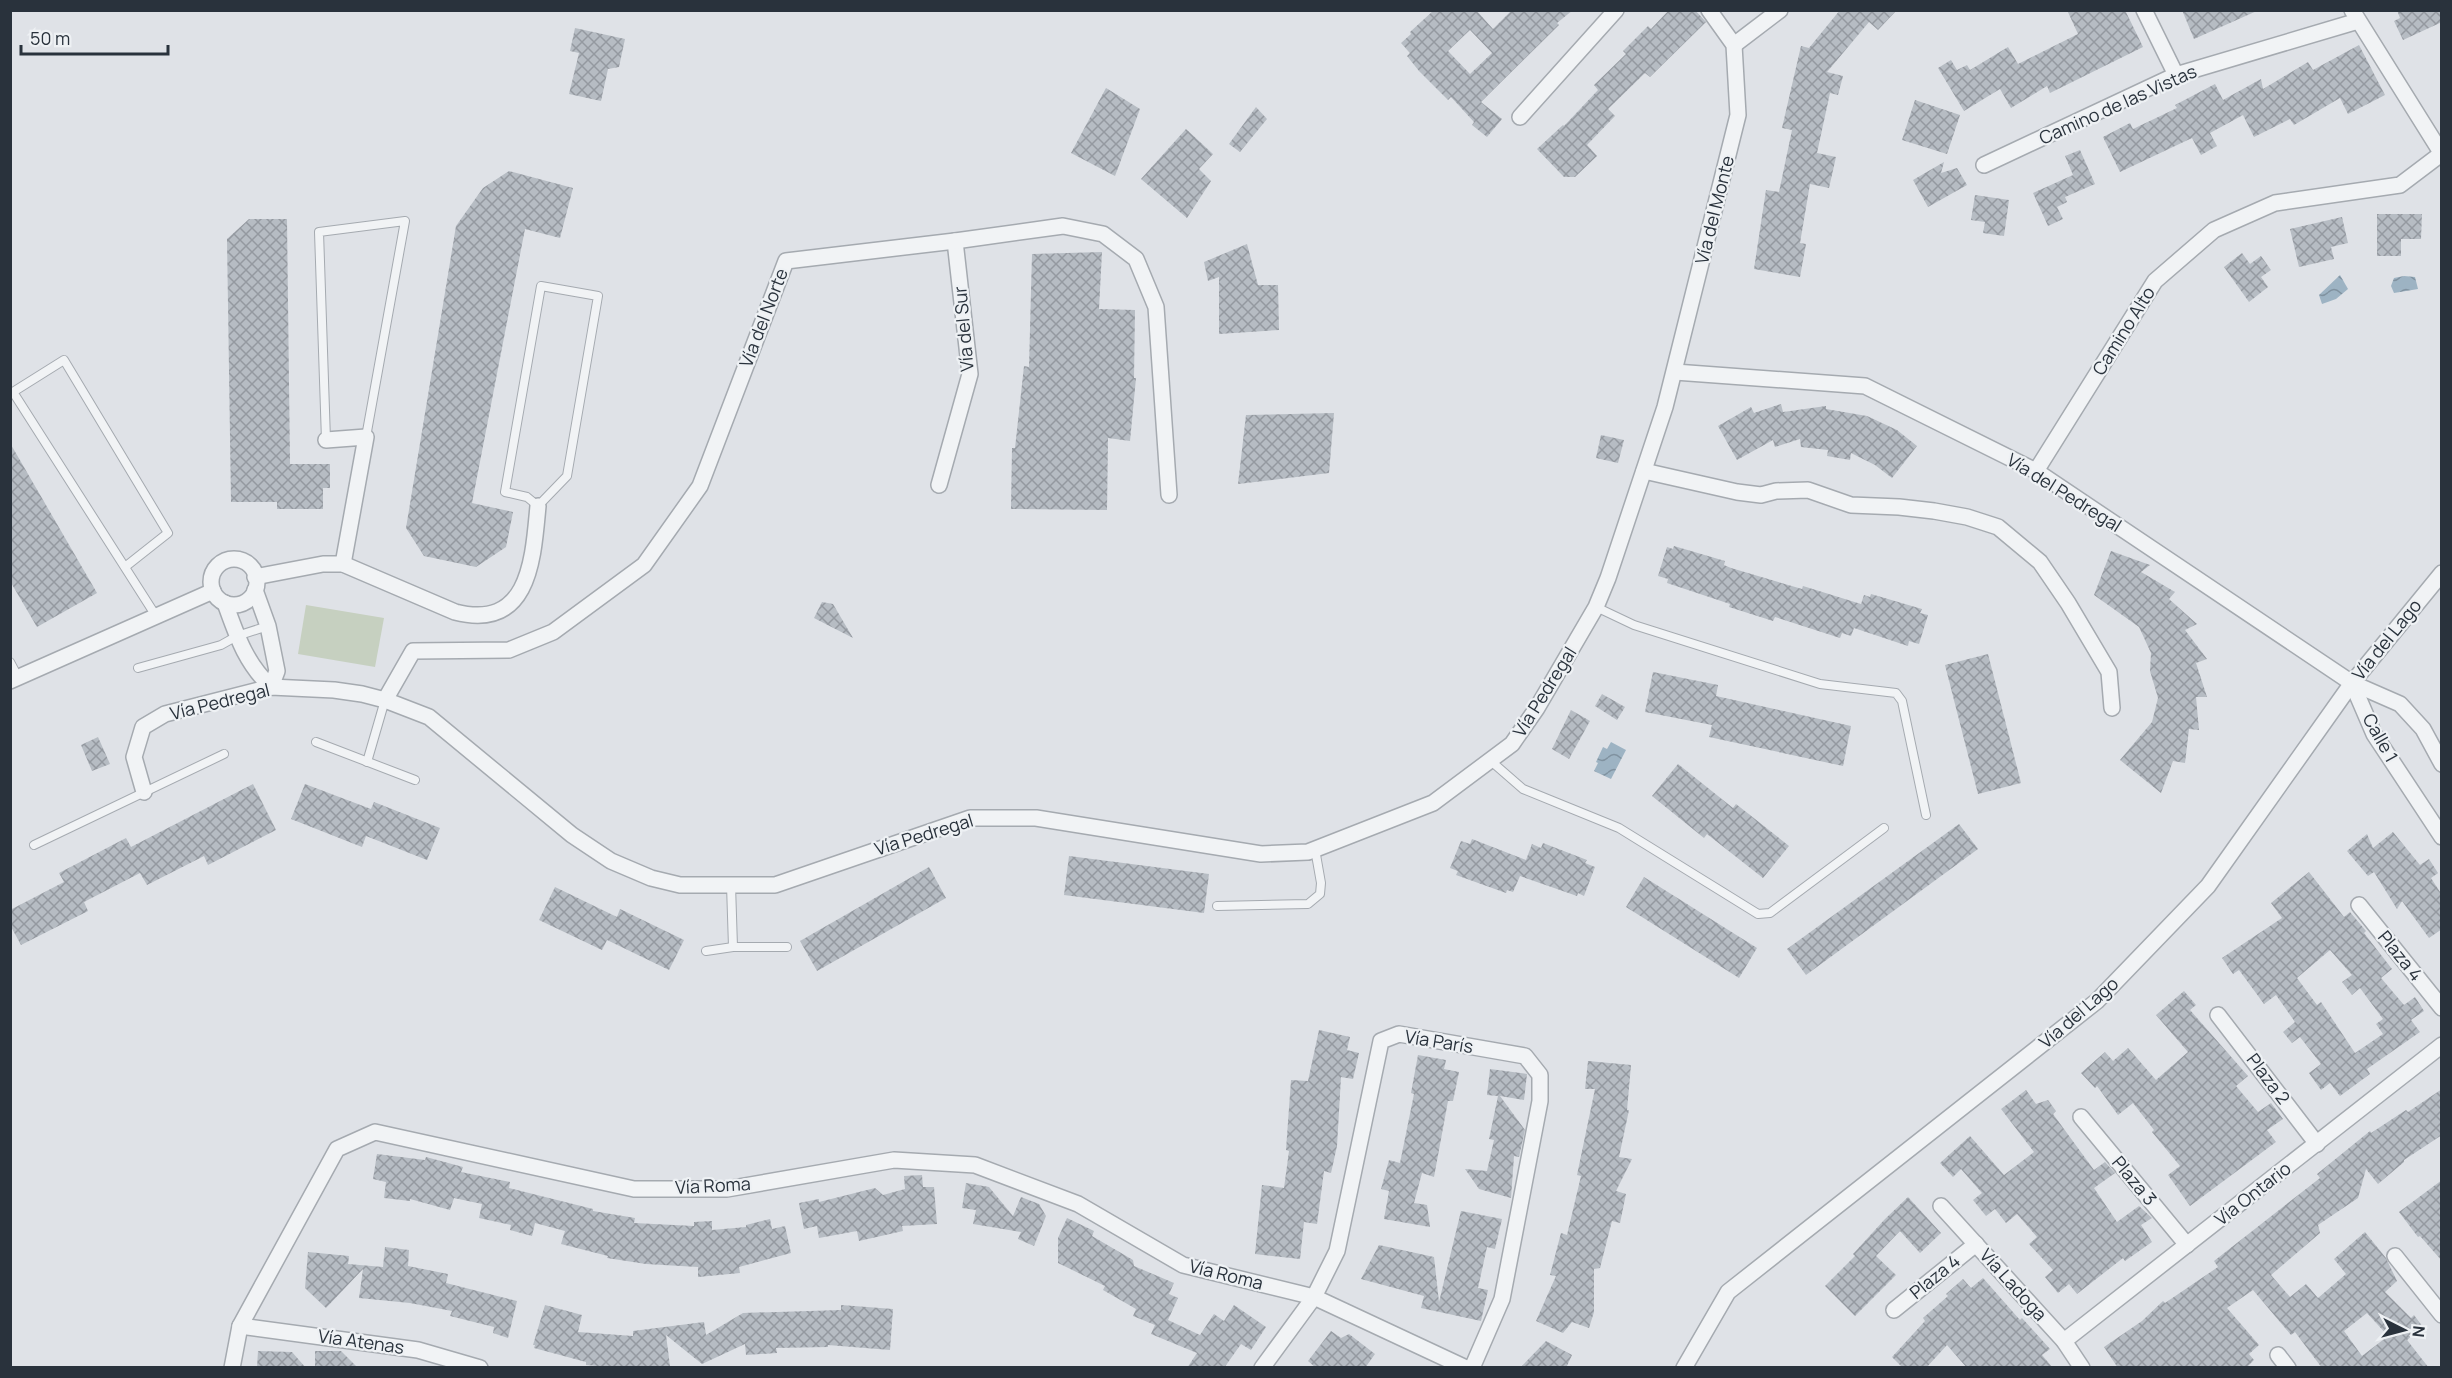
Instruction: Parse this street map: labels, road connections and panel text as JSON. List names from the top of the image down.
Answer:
{
  "streets": {
    "street": [
      "Camino de las Vistas",
      "Vía del Monte",
      "Vía del Norte",
      "Vía del Sur",
      "Camino Alto",
      "Vía del Pedregal",
      "Vía del Lago",
      "Vía Pedregal",
      "Calle 1",
      "Plaza 4",
      "Vía París",
      "Plaza 2",
      "Plaza 3",
      "Vía Roma",
      "Vía Ontario",
      "Vía Ladoga",
      "Vía Atenas"
    ]
  },
  "crossings": [
    ["Vía del Monte", "Vía del Pedregal"],
    ["Vía del Monte", "Vía Pedregal"],
    ["Vía del Norte", "Vía del Sur"],
    ["Vía del Norte", "Vía Pedregal"],
    ["Camino Alto", "Vía del Pedregal"],
    ["Vía del Pedregal", "Vía del Lago"],
    ["Vía del Pedregal", "Vía Pedregal"],
    ["Vía del Pedregal", "Calle 1"],
    ["Vía del Lago", "Calle 1"],
    ["Plaza 4", "Vía Ladoga"],
    ["Vía París", "Vía Roma"],
    ["Plaza 2", "Vía Ontario"],
    ["Plaza 3", "Vía Ontario"],
    ["Vía Roma", "Vía Atenas"],
    ["Vía Ontario", "Vía Ladoga"]
  ],
  "scale_bar": "50 m",
  "north": "right"
}
